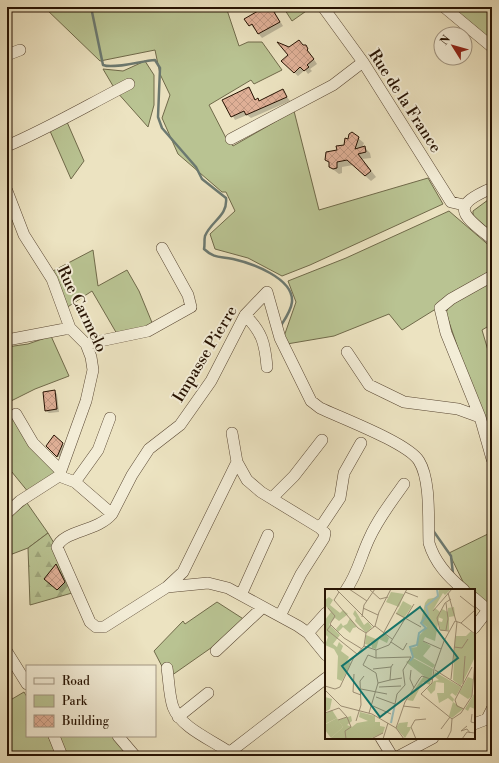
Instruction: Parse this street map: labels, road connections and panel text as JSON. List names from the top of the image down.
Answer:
{
  "streets": {
    "street": ["Rue de la France", "Rue Carmelo", "Impasse Pierre"]
  },
  "legend": ["Road", "Park", "Building"],
  "north": "top left"
}
